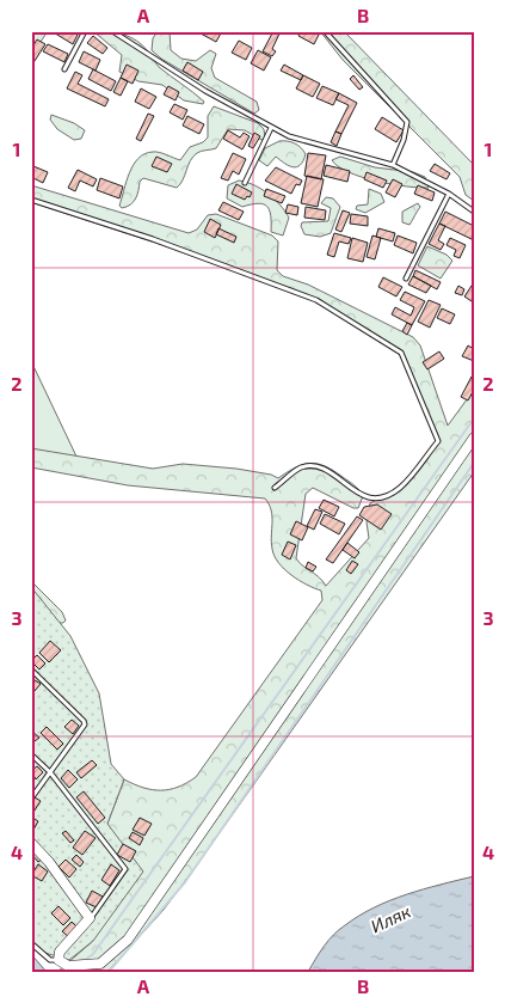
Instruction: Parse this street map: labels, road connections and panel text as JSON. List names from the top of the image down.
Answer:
{
  "water": ["Иляк"],
  "grid": {
    "columns": ["A", "B"],
    "rows": [
      "1",
      "2",
      "3",
      "4"
    ]
  }
}
